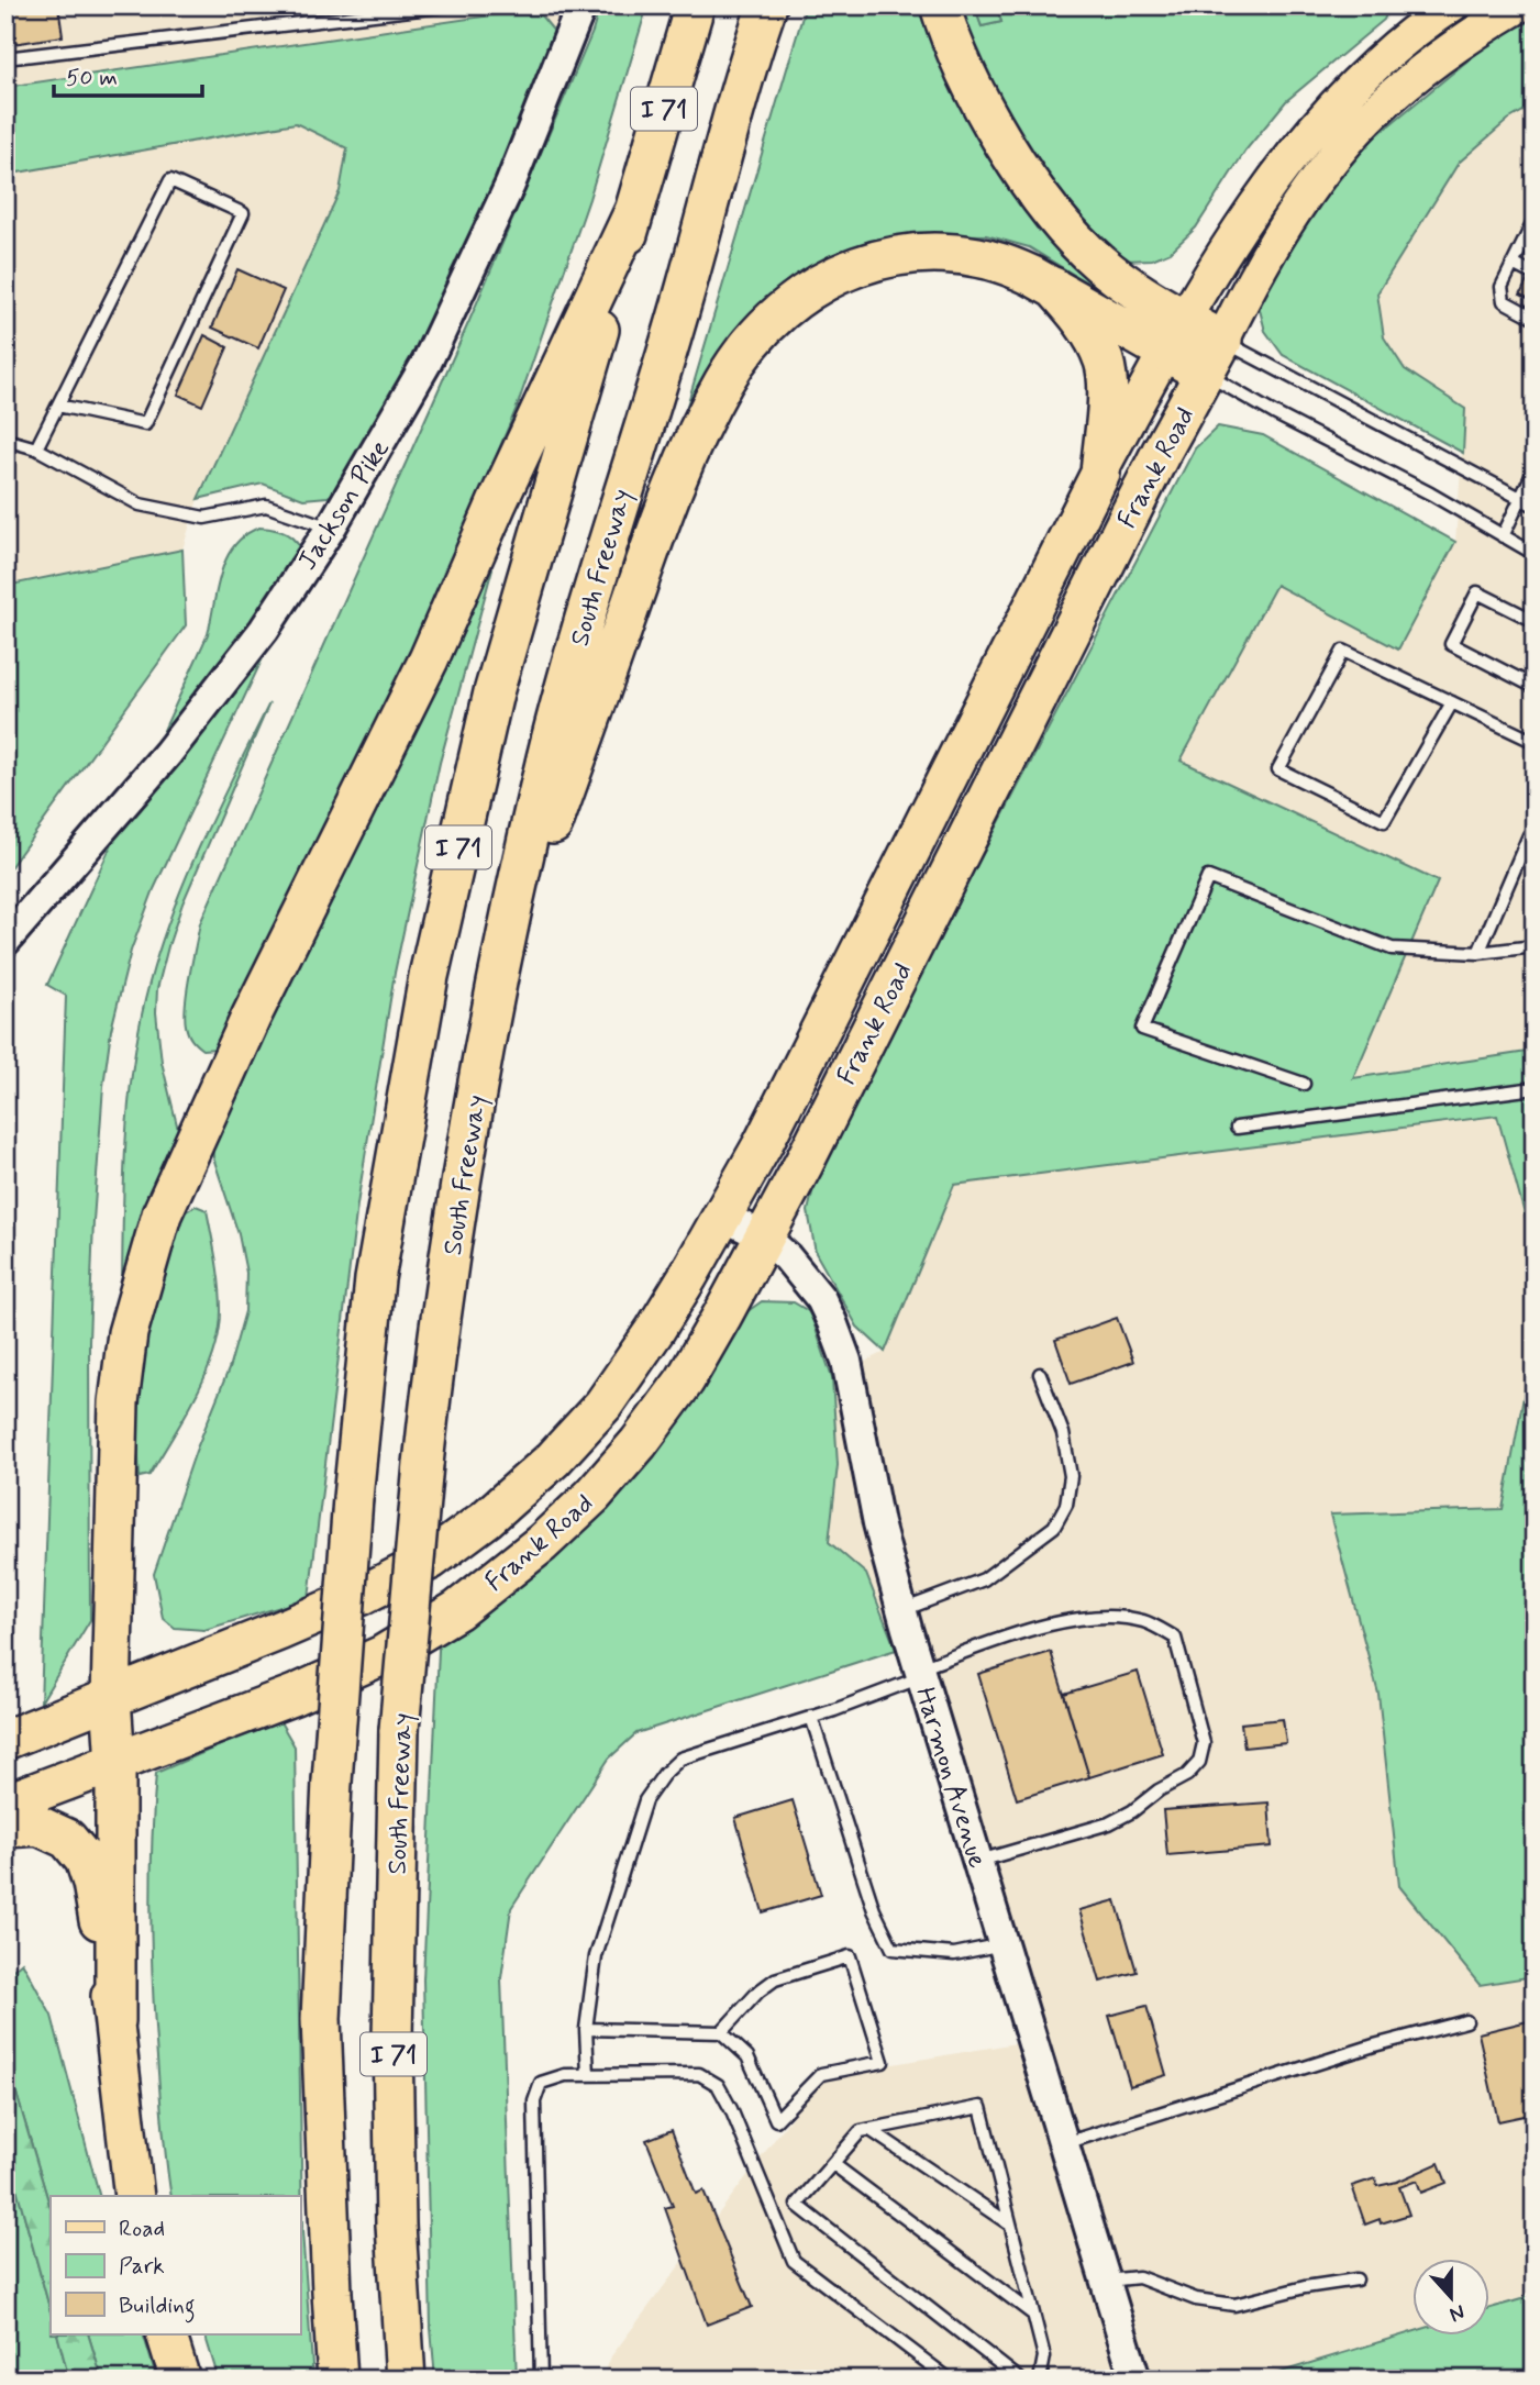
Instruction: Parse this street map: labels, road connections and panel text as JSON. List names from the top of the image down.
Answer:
{
  "streets": {
    "highway": ["I 71", "Frank Road", "South Freeway"],
    "main road": ["Jackson Pike", "Harmon Avenue"]
  },
  "crossings": [
    ["Frank Road", "Harmon Avenue"]
  ],
  "legend": ["Road", "Park", "Building"],
  "scale_bar": "50 m",
  "north": "bottom"
}
